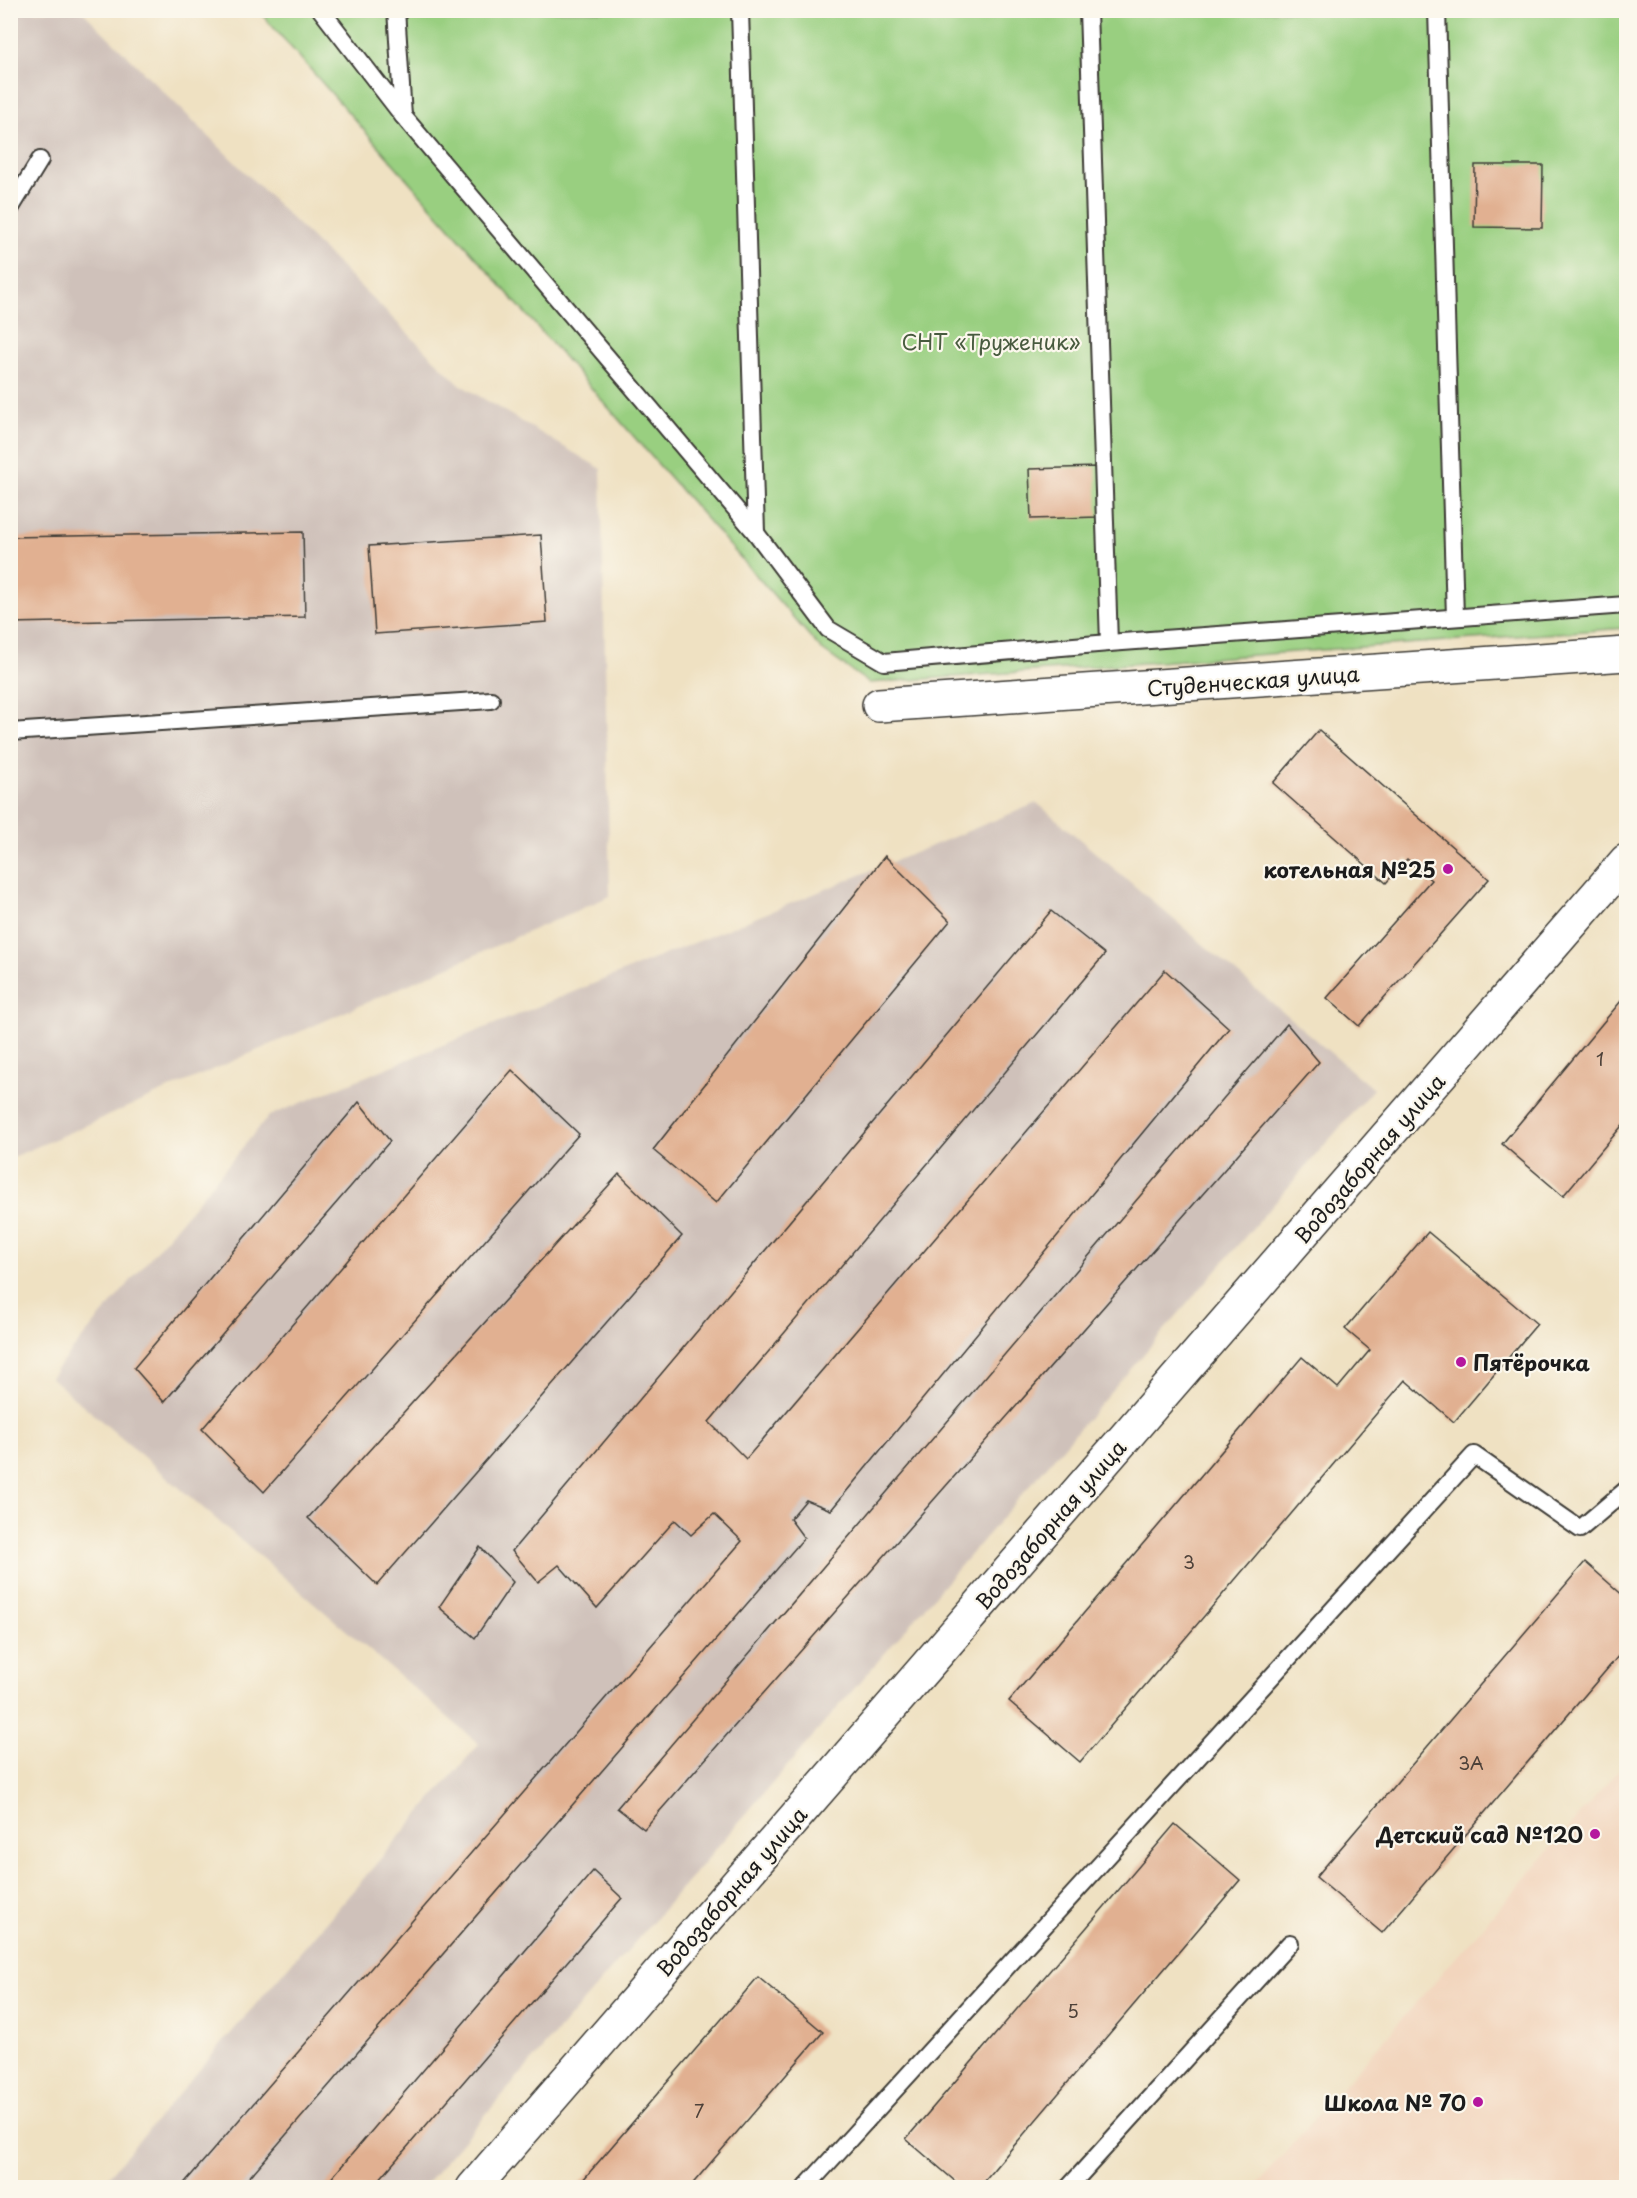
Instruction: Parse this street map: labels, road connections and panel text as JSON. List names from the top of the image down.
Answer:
{
  "streets": {
    "street": ["Студенческая улица", "Водозаборная улица"]
  },
  "parks": ["СНТ «Труженик»"],
  "places": [
    "котельная №25",
    "Пятёрочка",
    "Детский сад №120",
    "Школа № 70"
  ],
  "house_numbers": [
    "1",
    "3",
    "3А",
    "5",
    "7"
  ]
}
